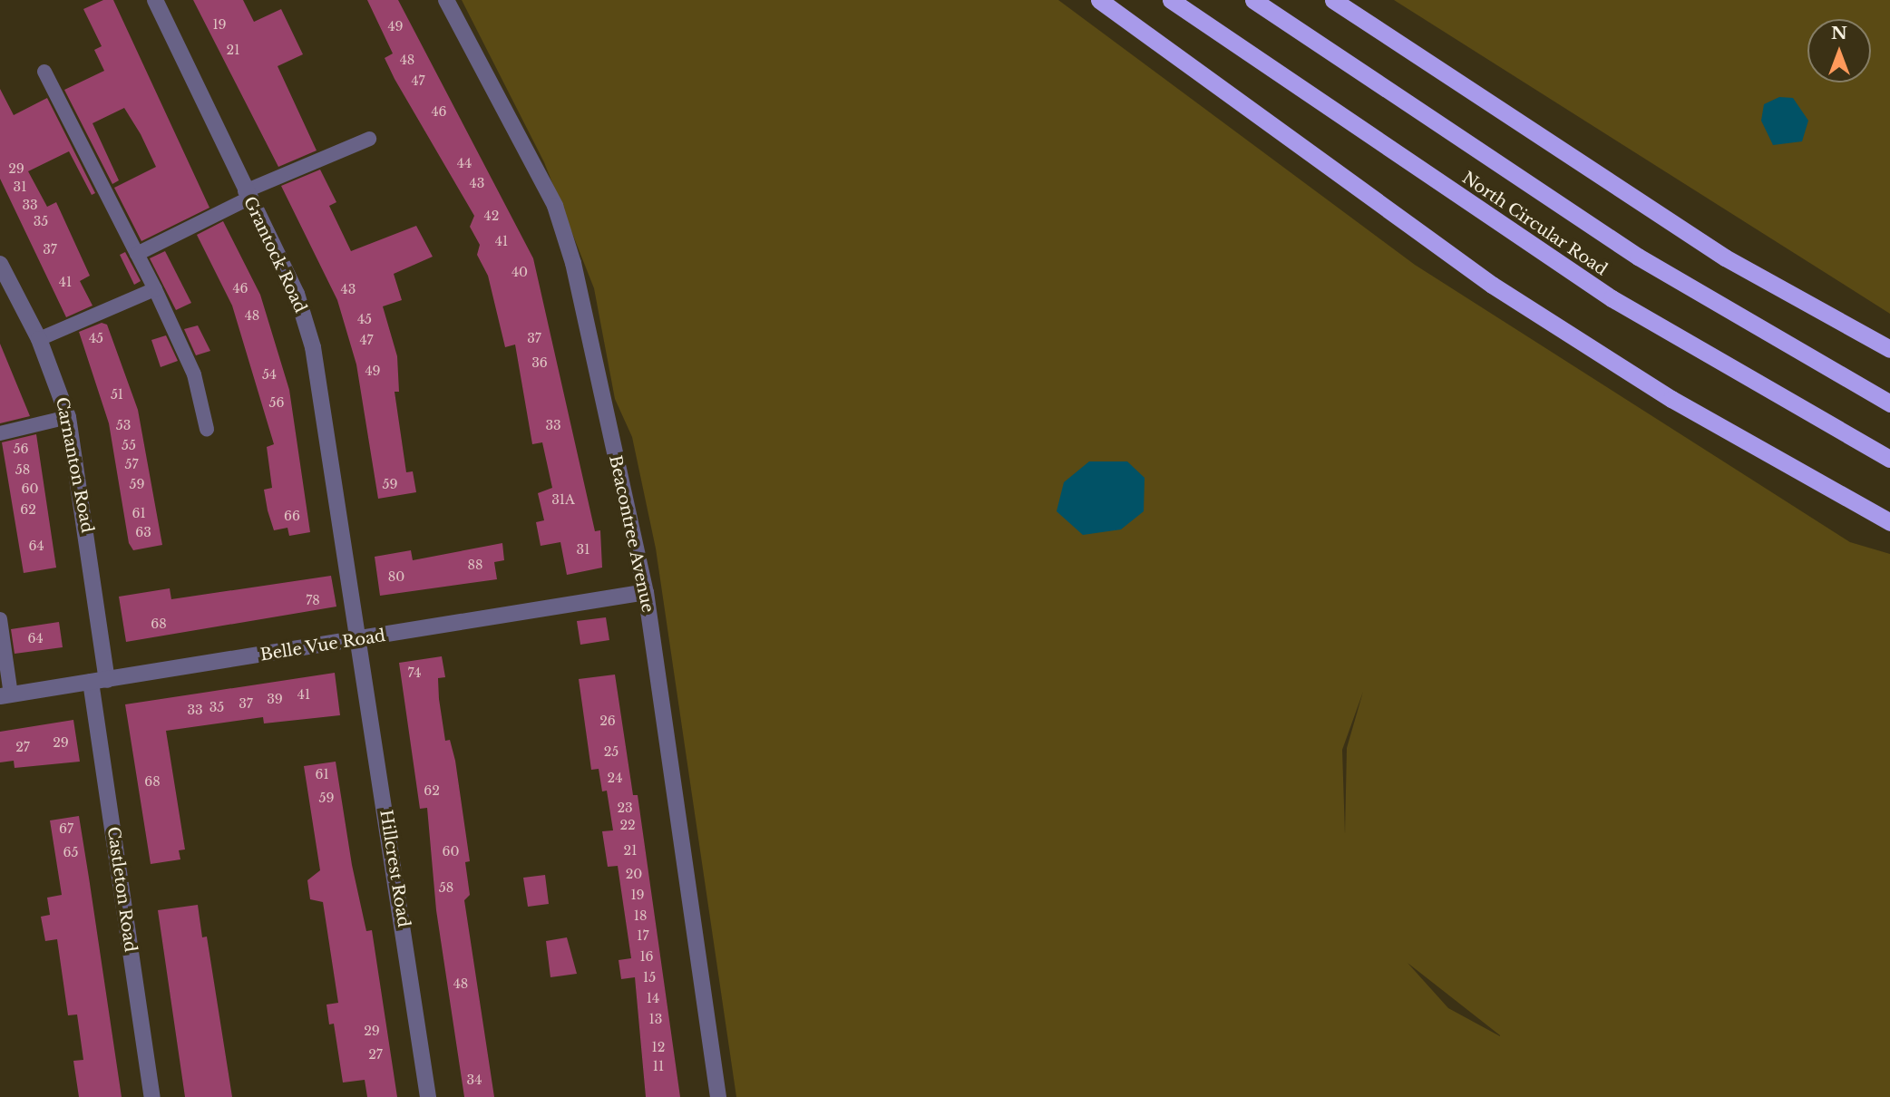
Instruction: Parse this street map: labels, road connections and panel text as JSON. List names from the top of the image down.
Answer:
{
  "streets": {
    "highway": ["North Circular Road"],
    "street": [
      "Grantock Road",
      "Carnanton Road",
      "Beacontree Avenue",
      "Belle Vue Road",
      "Hillcrest Road",
      "Castleton Road"
    ]
  },
  "crossings": [
    ["Grantock Road", "Belle Vue Road"],
    ["Grantock Road", "Hillcrest Road"],
    ["Carnanton Road", "Belle Vue Road"],
    ["Carnanton Road", "Castleton Road"],
    ["Beacontree Avenue", "Belle Vue Road"],
    ["Belle Vue Road", "Hillcrest Road"],
    ["Belle Vue Road", "Castleton Road"]
  ],
  "house_numbers": [
    "19",
    "49",
    "21",
    "48",
    "47",
    "46",
    "44",
    "29",
    "43",
    "31",
    "33",
    "42",
    "35",
    "41",
    "37",
    "40",
    "41",
    "46",
    "43",
    "48",
    "45",
    "45",
    "37",
    "47",
    "36",
    "49",
    "54",
    "51",
    "56",
    "53",
    "33",
    "55",
    "56",
    "57",
    "58",
    "59",
    "59",
    "60",
    "31A",
    "62",
    "61",
    "66",
    "63",
    "64",
    "31",
    "88",
    "80",
    "78",
    "68",
    "64",
    "74",
    "41",
    "39",
    "37",
    "35",
    "33",
    "26",
    "29",
    "27",
    "25",
    "61",
    "24",
    "68",
    "62",
    "59",
    "23",
    "22",
    "67",
    "21",
    "60",
    "65",
    "20",
    "58",
    "19",
    "18",
    "17",
    "16",
    "15",
    "48",
    "14",
    "13",
    "29",
    "12",
    "27",
    "11",
    "34"
  ],
  "north": "top"
}
